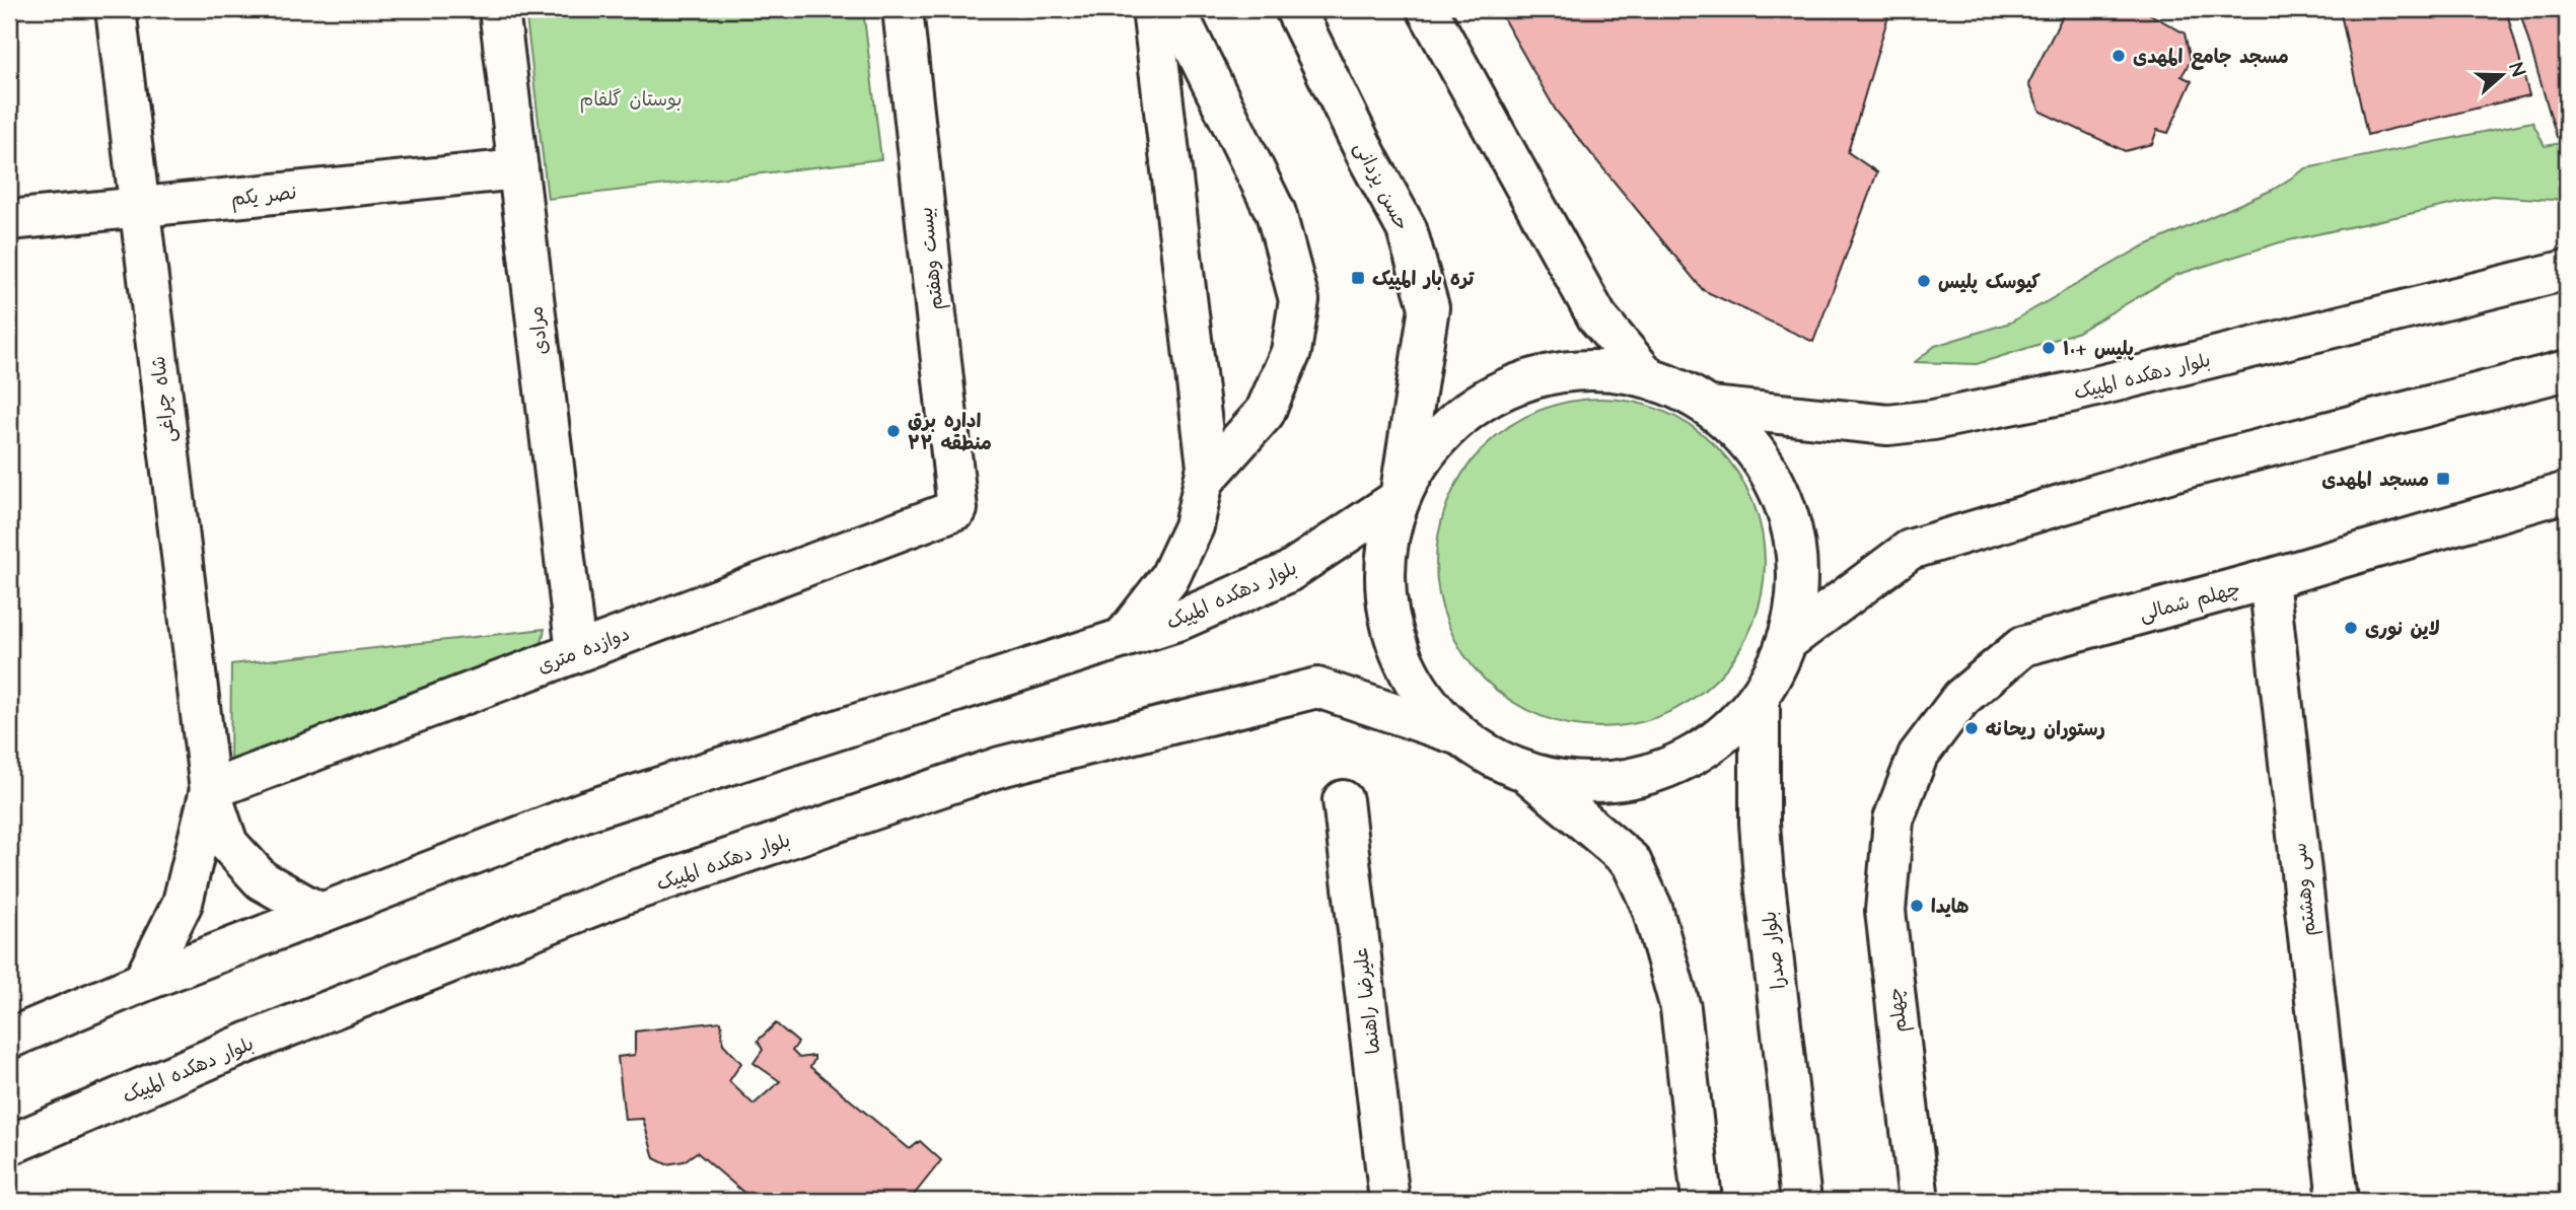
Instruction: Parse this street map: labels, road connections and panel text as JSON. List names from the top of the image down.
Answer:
{
  "streets": {
    "main road": [
      "حسن یزدانی",
      "نصر یکم",
      "بیست وهفتم",
      "مرادی",
      "بلوار دهکده المپیک",
      "شاه چراغی",
      "چهلم شمالی",
      "دوازده متری",
      "سی وهشتم",
      "بلوار صدرا",
      "علیرضا راهنما",
      "چهلم"
    ]
  },
  "crossings": [
    ["حسن یزدانی", "بلوار دهکده المپیک"],
    ["نصر یکم", "مرادی"],
    ["نصر یکم", "شاه چراغی"],
    ["بیست وهفتم", "دوازده متری"],
    ["مرادی", "دوازده متری"],
    ["شاه چراغی", "دوازده متری"],
    ["چهلم شمالی", "سی وهشتم"],
    ["چهلم شمالی", "چهلم"]
  ],
  "parks": ["بوستان گلفام"],
  "places": {
    "other": [
      "مسجد جامع المهدی",
      "کیوسک پلیس",
      "پلیس +۱۰",
      "اداره برق منطقه ۲۲",
      "لاین نوری",
      "رستوران ریحانه",
      "هایدا"
    ],
    "transit": ["تره بار المپیک", "مسجد المهدی"]
  },
  "north": "right"
}
